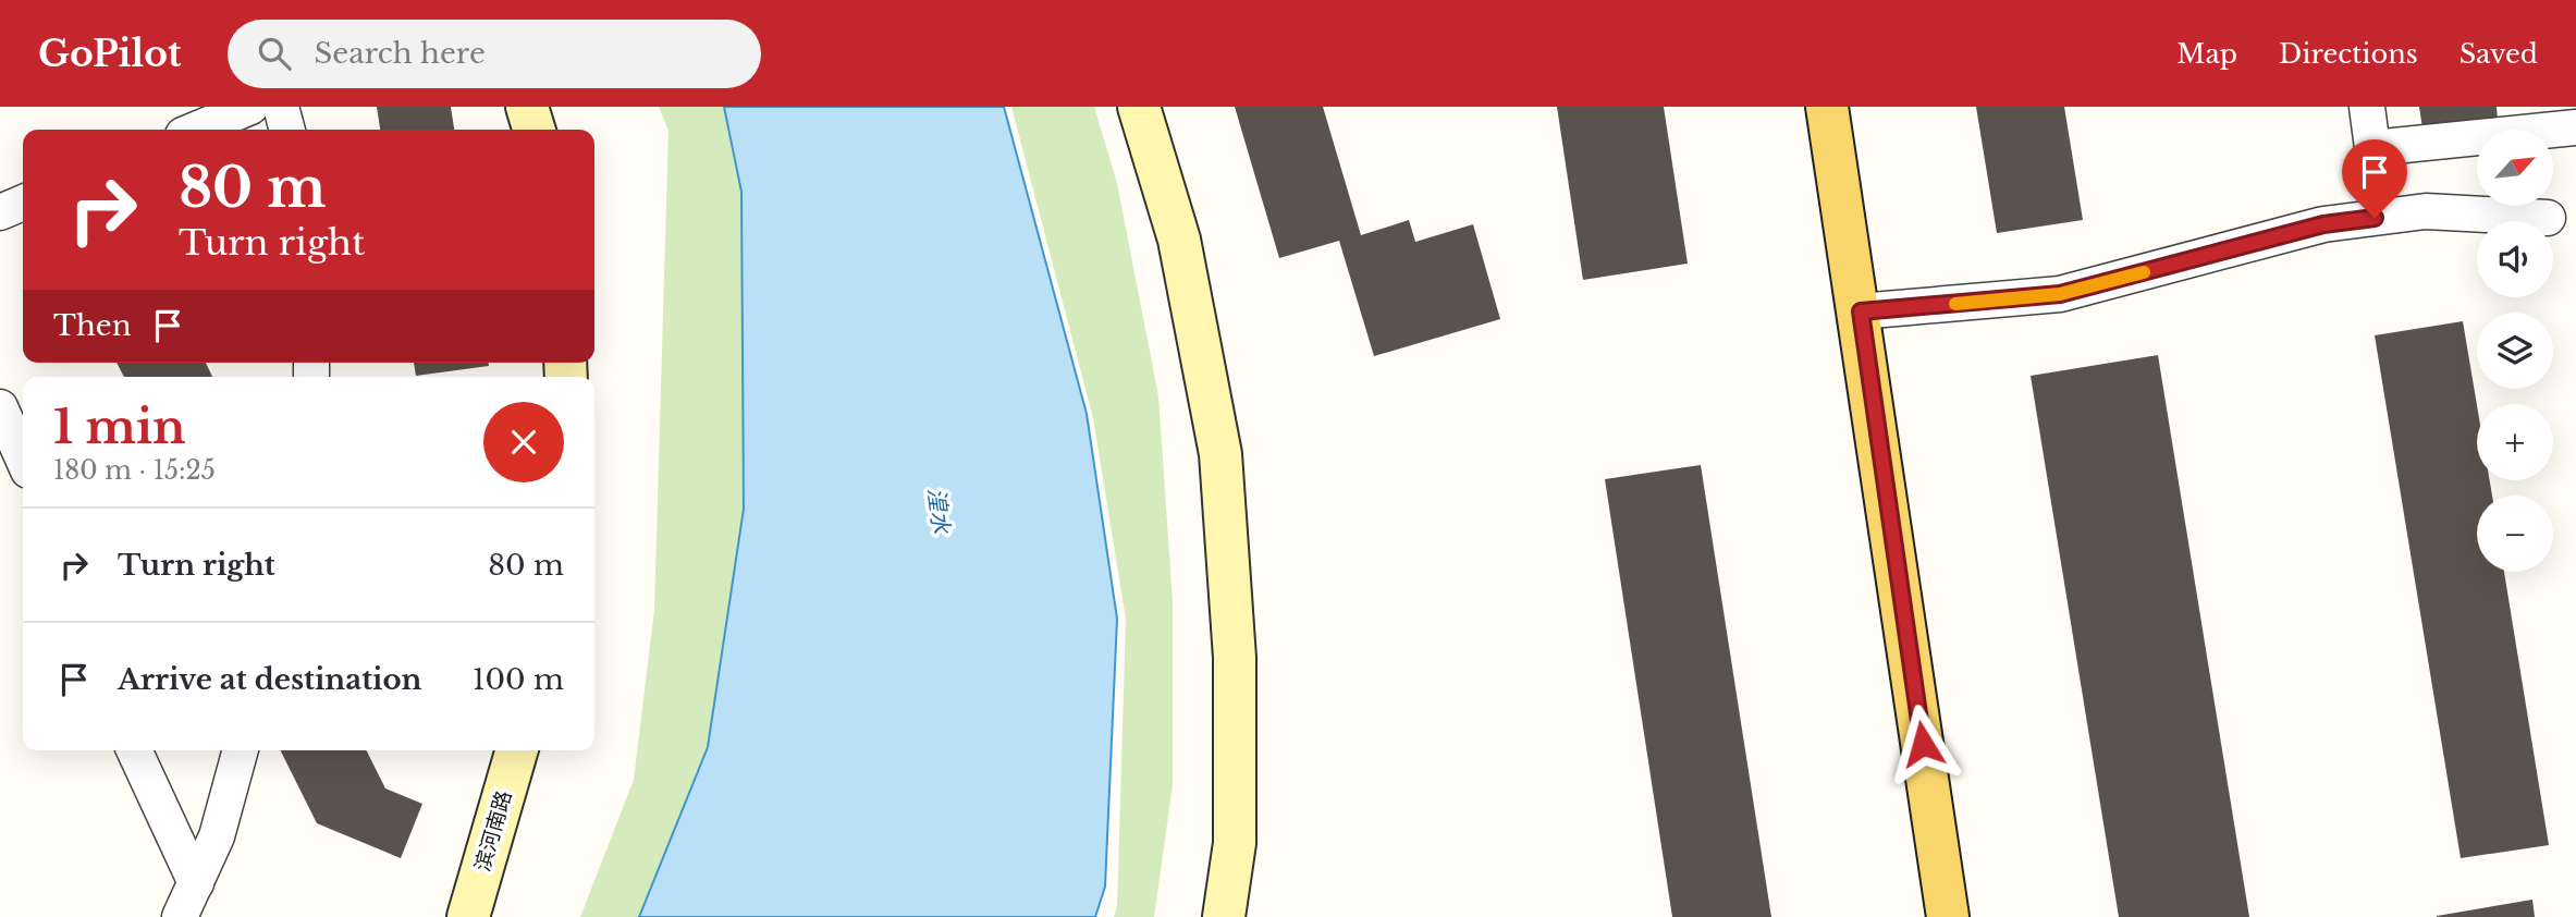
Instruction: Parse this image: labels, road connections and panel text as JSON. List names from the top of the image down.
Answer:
{
  "streets": {
    "street": ["滨河南路"]
  },
  "water": ["湟水"],
  "north": "top right",
  "page": {
    "header": "GoPilot",
    "search": "Search here",
    "nav": ["Map", "Directions", "Saved"],
    "map_buttons": ["+", "−"],
    "turn": ["80 m", "Turn right"],
    "then": "Then",
    "heading": ["1 min", "180 m · 15:25"],
    "list": [
      {
        "name": "Turn right",
        "value": "80 m"
      },
      {
        "name": "Arrive at destination",
        "value": "100 m"
      }
    ]
  }
}
